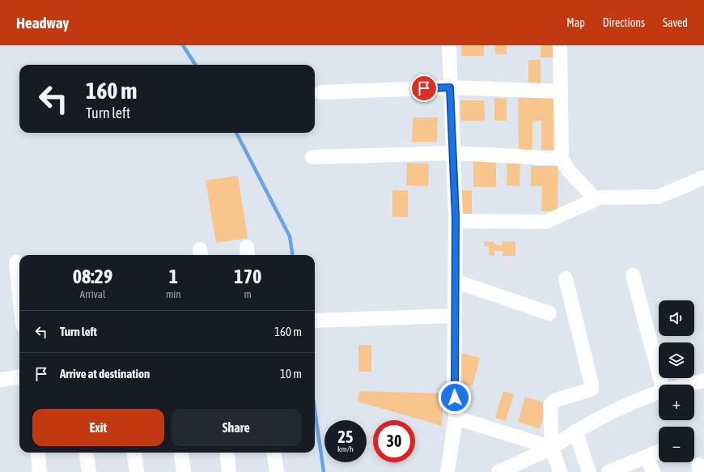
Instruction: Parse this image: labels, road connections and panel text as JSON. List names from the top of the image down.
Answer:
{
  "page": {
    "header": "Headway",
    "nav": ["Map", "Directions", "Saved"],
    "turn": ["160 m", "Turn left"],
    "eta": [
      "08:29",
      "Arrival",
      "1",
      "min",
      "170",
      "m"
    ],
    "map_buttons": ["+", "−"],
    "list": [
      {
        "name": "Turn left",
        "value": "160 m"
      },
      {
        "name": "Arrive at destination",
        "value": "10 m"
      }
    ],
    "buttons": ["Exit", "Share"],
    "speed": "25 km/h",
    "limit": "30"
  }
}
